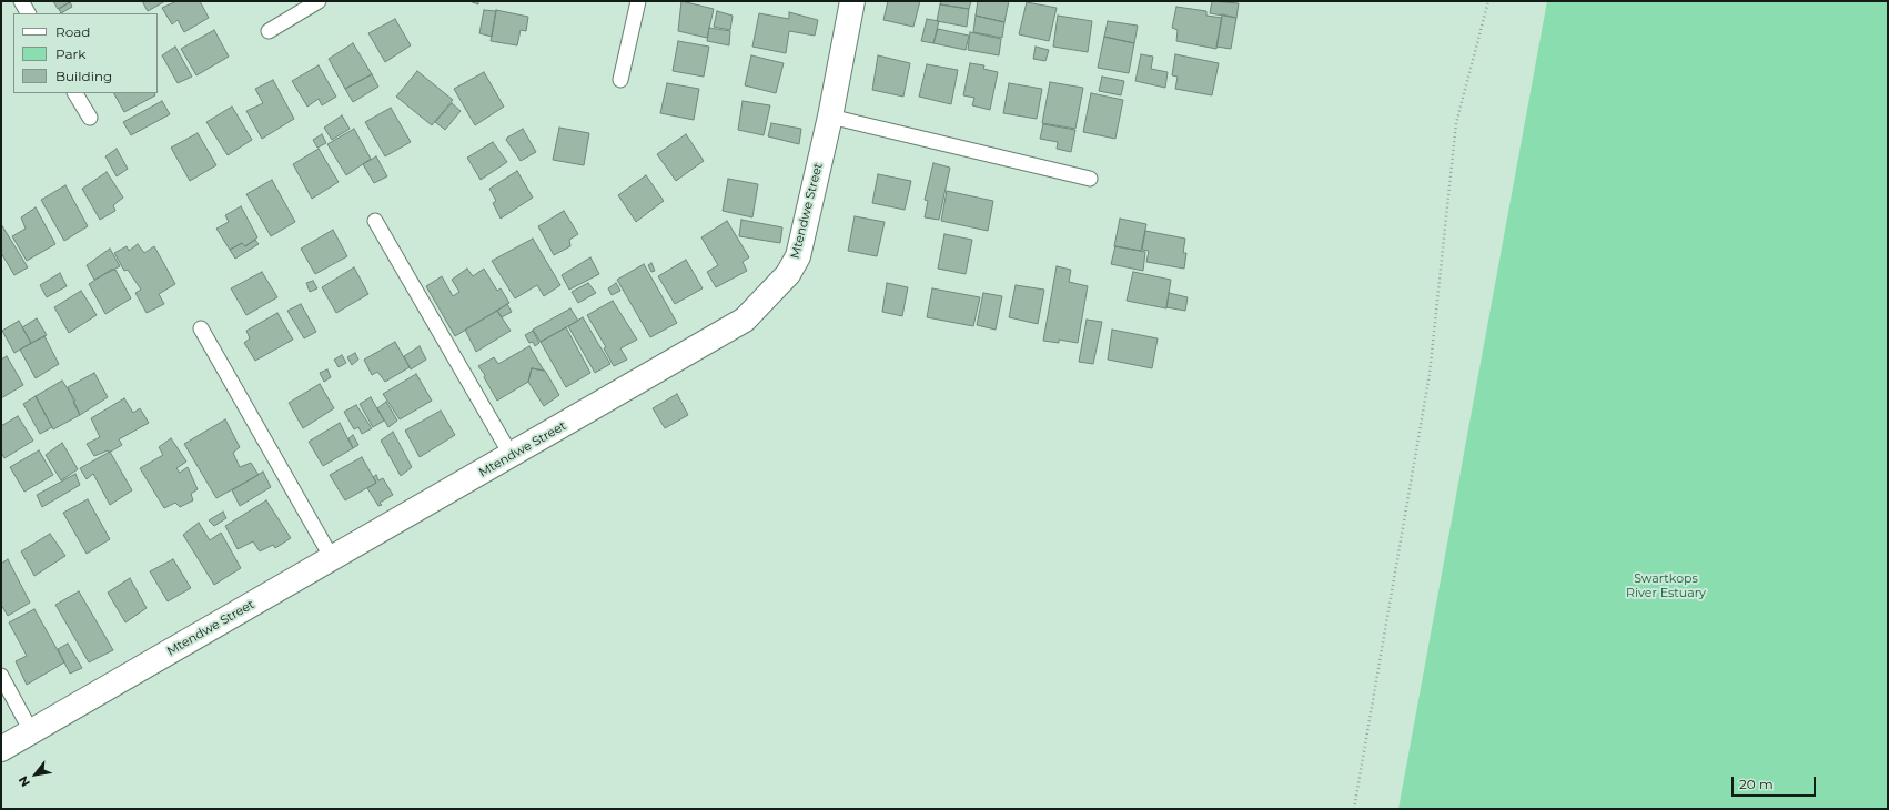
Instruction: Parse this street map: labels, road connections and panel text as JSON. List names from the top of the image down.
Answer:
{
  "streets": {
    "street": ["Mtendwe Street"]
  },
  "parks": ["Swartkops River Estuary"],
  "legend": ["Road", "Park", "Building"],
  "scale_bar": "20 m",
  "north": "bottom left"
}
